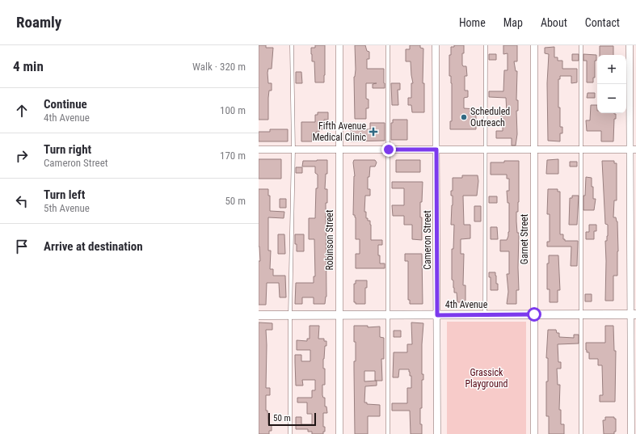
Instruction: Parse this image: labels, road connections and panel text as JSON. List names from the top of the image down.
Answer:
{
  "streets": {
    "street": [
      "Garnet Street",
      "Robinson Street",
      "Cameron Street",
      "4th Avenue"
    ]
  },
  "crossings": [
    ["Garnet Street", "4th Avenue"],
    ["Robinson Street", "4th Avenue"],
    ["Cameron Street", "4th Avenue"]
  ],
  "parks": ["Grassick Playground"],
  "places": {
    "other": ["Scheduled Outreach"],
    "health": ["Fifth Avenue Medical Clinic"]
  },
  "scale_bar": "50 m",
  "page": {
    "header": "Roamly",
    "nav": [
      "Home",
      "Map",
      "About",
      "Contact"
    ],
    "heading": ["4 min", "Walk · 320 m"],
    "map_buttons": ["+", "−"],
    "list": [
      ["Continue", "4th Avenue", "100 m"],
      ["Turn right", "Cameron Street", "170 m"],
      ["Turn left", "5th Avenue", "50 m"],
      "Arrive at destination"
    ],
    "scale": "50 m"
  }
}
